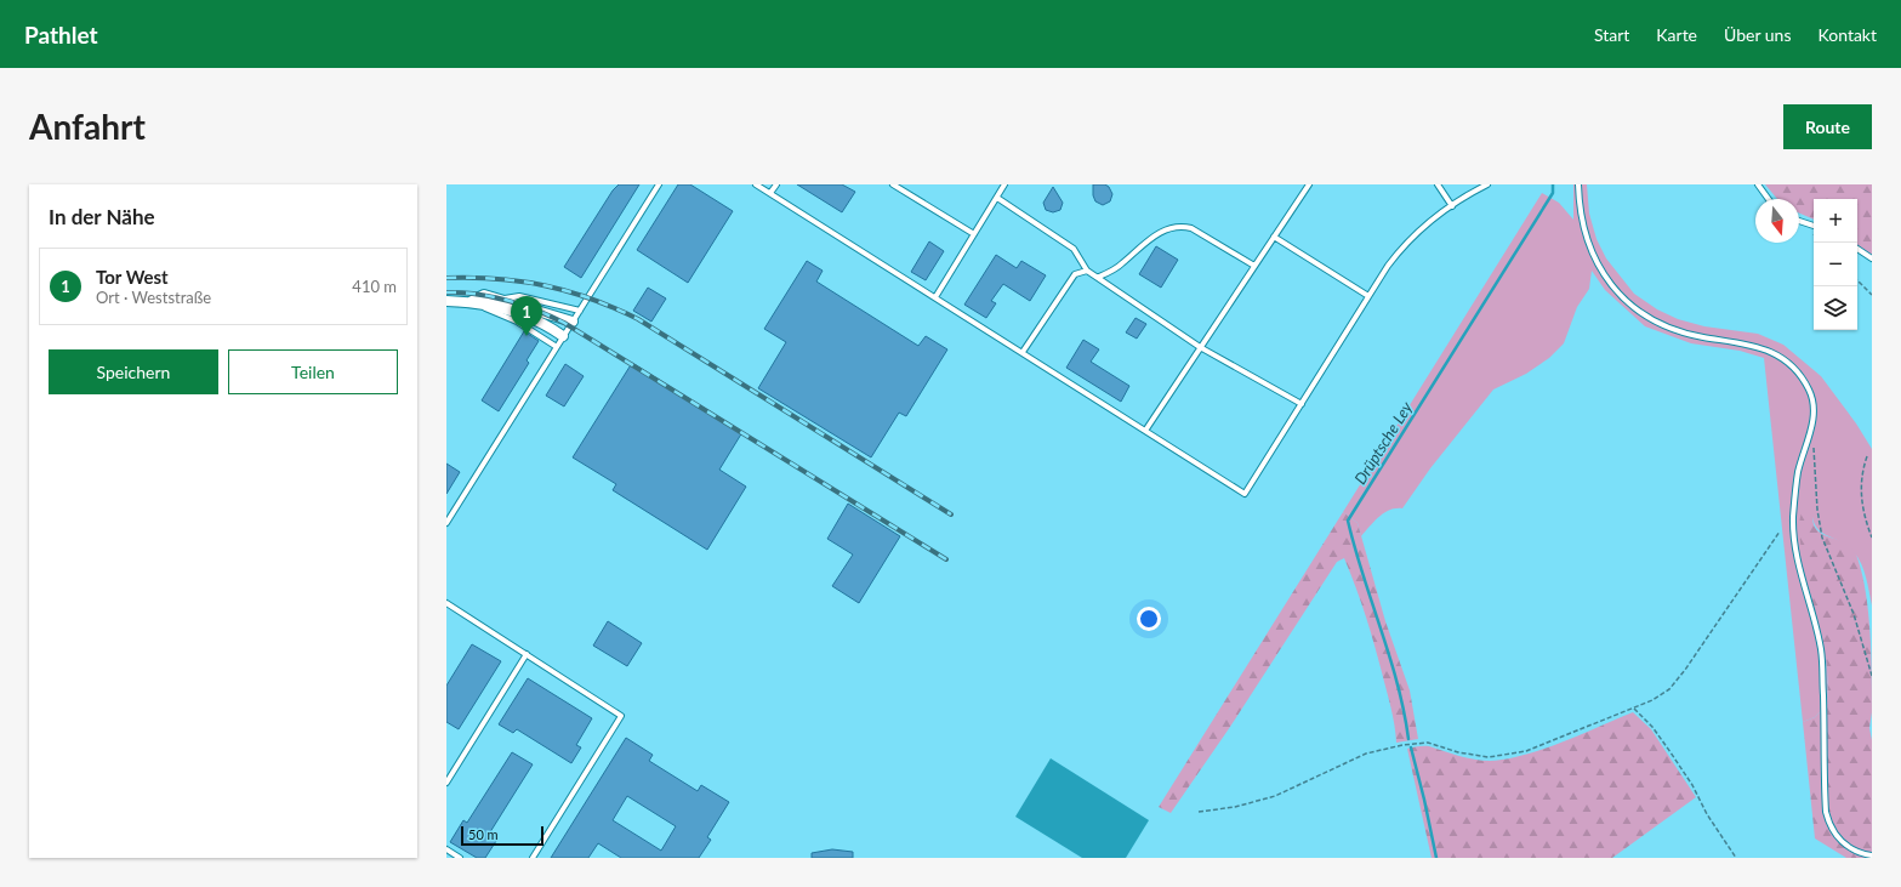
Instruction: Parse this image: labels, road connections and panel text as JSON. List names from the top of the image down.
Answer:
{
  "water": ["Drüptsche Ley"],
  "scale_bar": "50 m",
  "north": "bottom",
  "page": {
    "header": "Pathlet",
    "nav": [
      "Start",
      "Karte",
      "Über uns",
      "Kontakt"
    ],
    "buttons": [
      "Route",
      ["Speichern", "Teilen"]
    ],
    "title": "Anfahrt",
    "heading": "In der Nähe",
    "map_buttons": ["+", "−"],
    "list": [
      {
        "mark": "1",
        "name": "Tor West",
        "note": "Ort · Weststraße",
        "value": "410 m"
      }
    ],
    "pins": "1",
    "scale": "50 m"
  }
}
